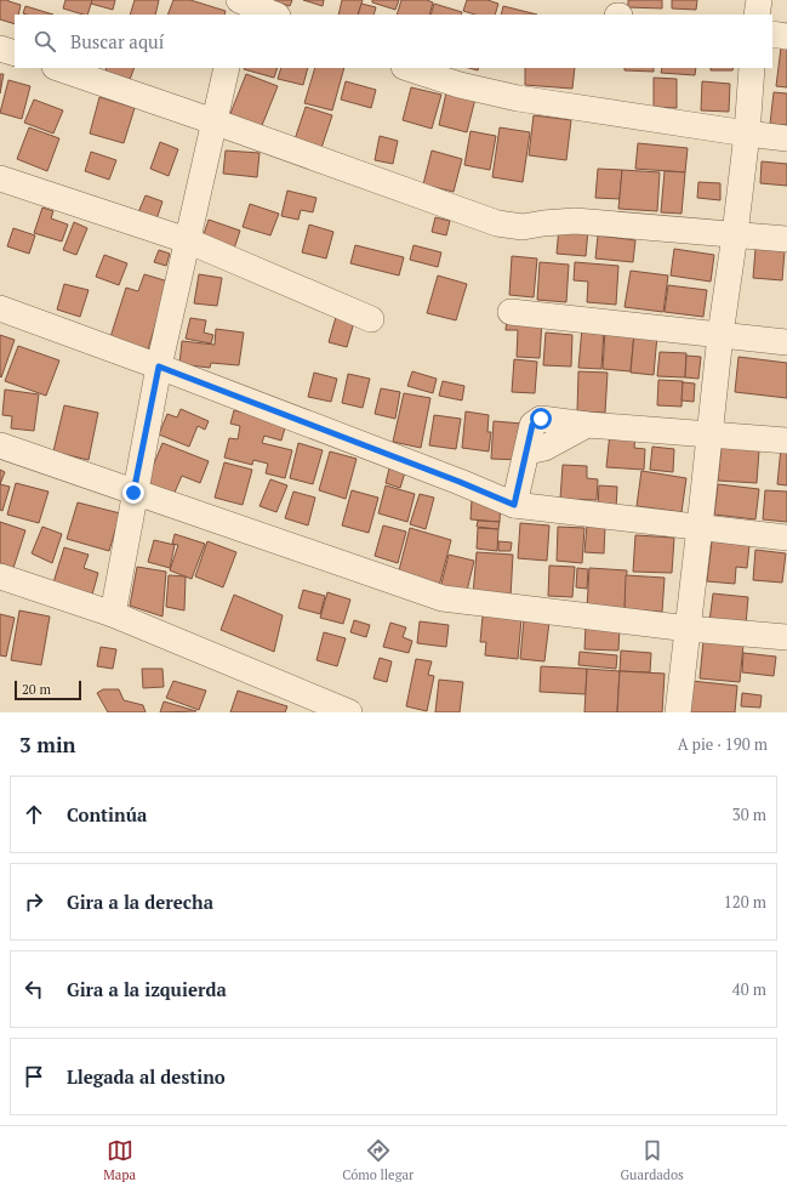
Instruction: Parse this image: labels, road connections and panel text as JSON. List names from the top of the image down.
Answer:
{
  "scale_bar": "20 m",
  "page": {
    "search": "Buscar aquí",
    "scale": "20 m",
    "heading": ["3 min", "A pie · 190 m"],
    "list": [
      ["Continúa", "30 m"],
      ["Gira a la derecha", "120 m"],
      ["Gira a la izquierda", "40 m"],
      "Llegada al destino"
    ],
    "nav": ["Mapa", "Cómo llegar", "Guardados"]
  }
}
